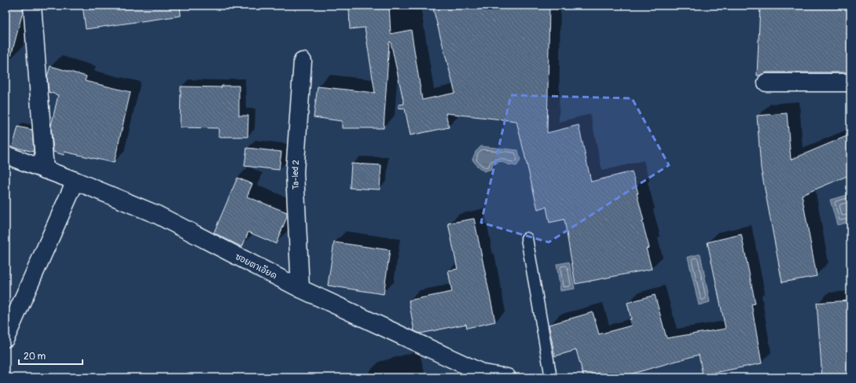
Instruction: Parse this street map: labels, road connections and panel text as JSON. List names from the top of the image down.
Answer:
{
  "streets": {
    "street": ["Ta-Ied 2", "ซอยตาเอียด"]
  },
  "crossings": [
    ["Ta-Ied 2", "ซอยตาเอียด"]
  ],
  "scale_bar": "20 m"
}
